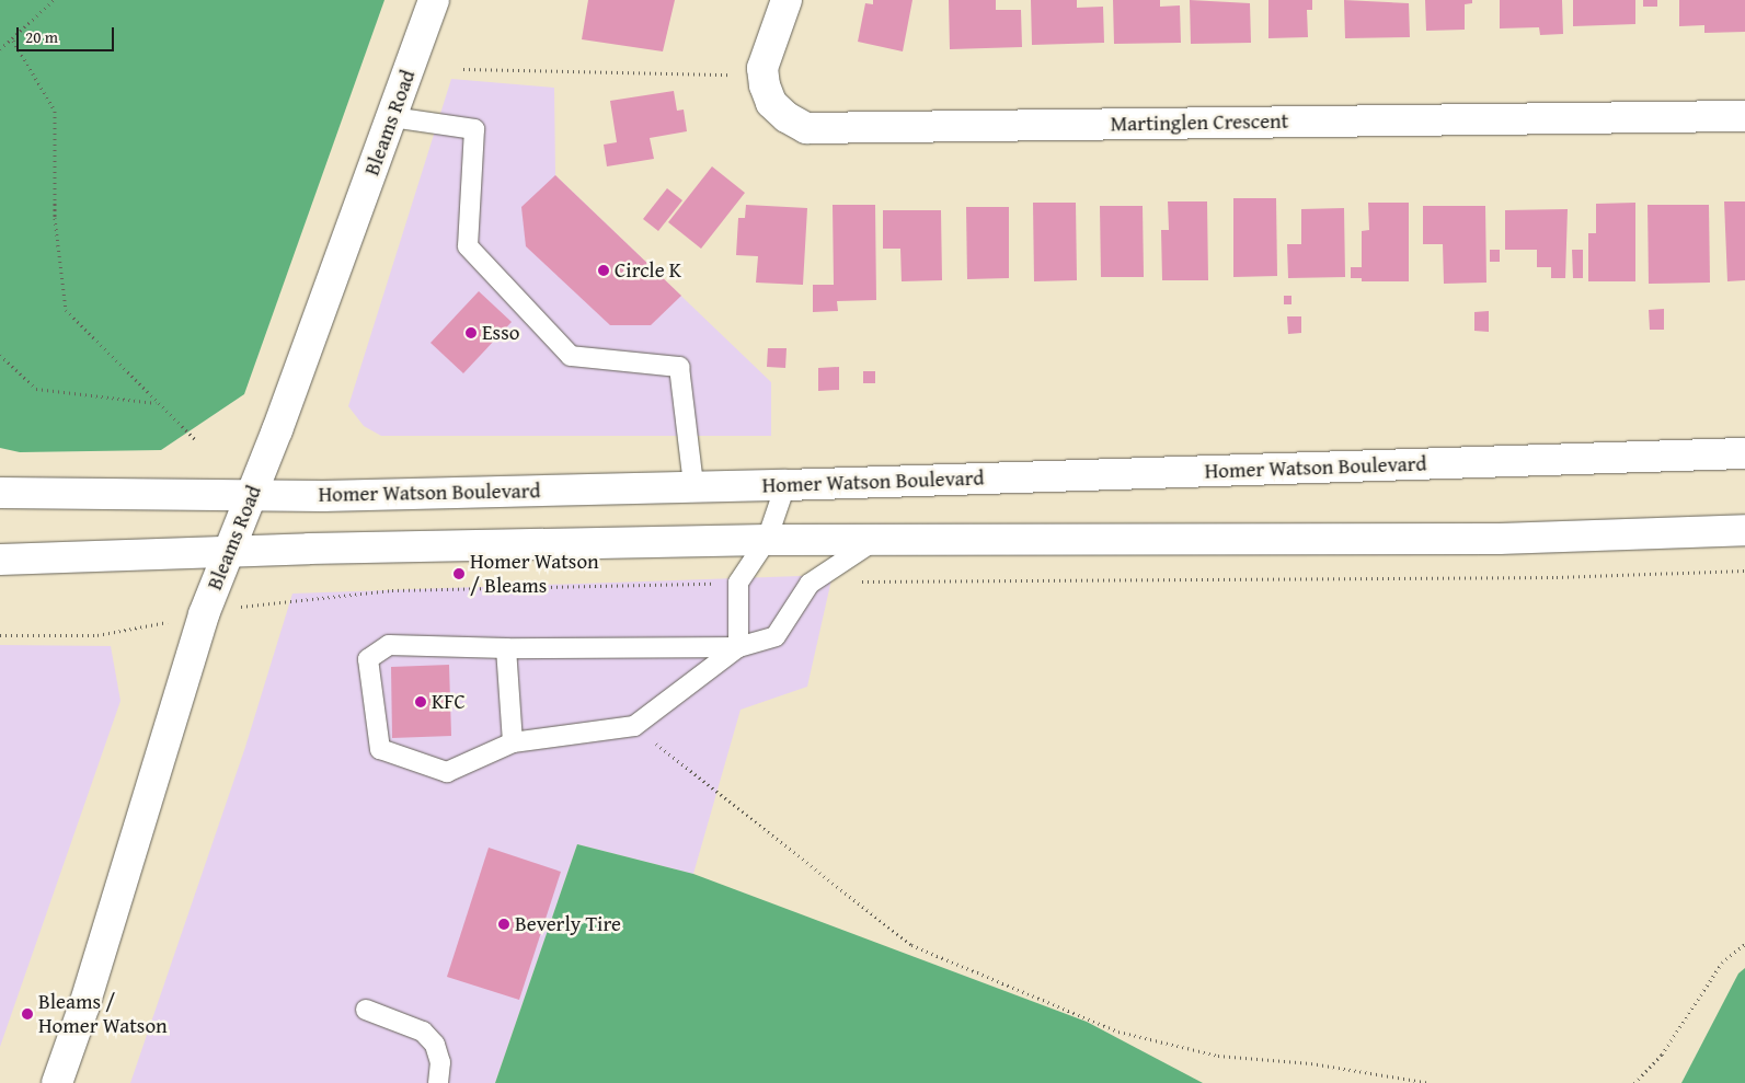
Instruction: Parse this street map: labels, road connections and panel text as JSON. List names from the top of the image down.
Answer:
{
  "streets": {
    "main road": ["Bleams Road", "Martinglen Crescent", "Homer Watson Boulevard"]
  },
  "crossings": [
    ["Bleams Road", "Homer Watson Boulevard"]
  ],
  "places": [
    "Circle K",
    "Esso",
    "Homer Watson / Bleams",
    "KFC",
    "Beverly Tire",
    "Bleams / Homer Watson"
  ],
  "scale_bar": "20 m"
}
